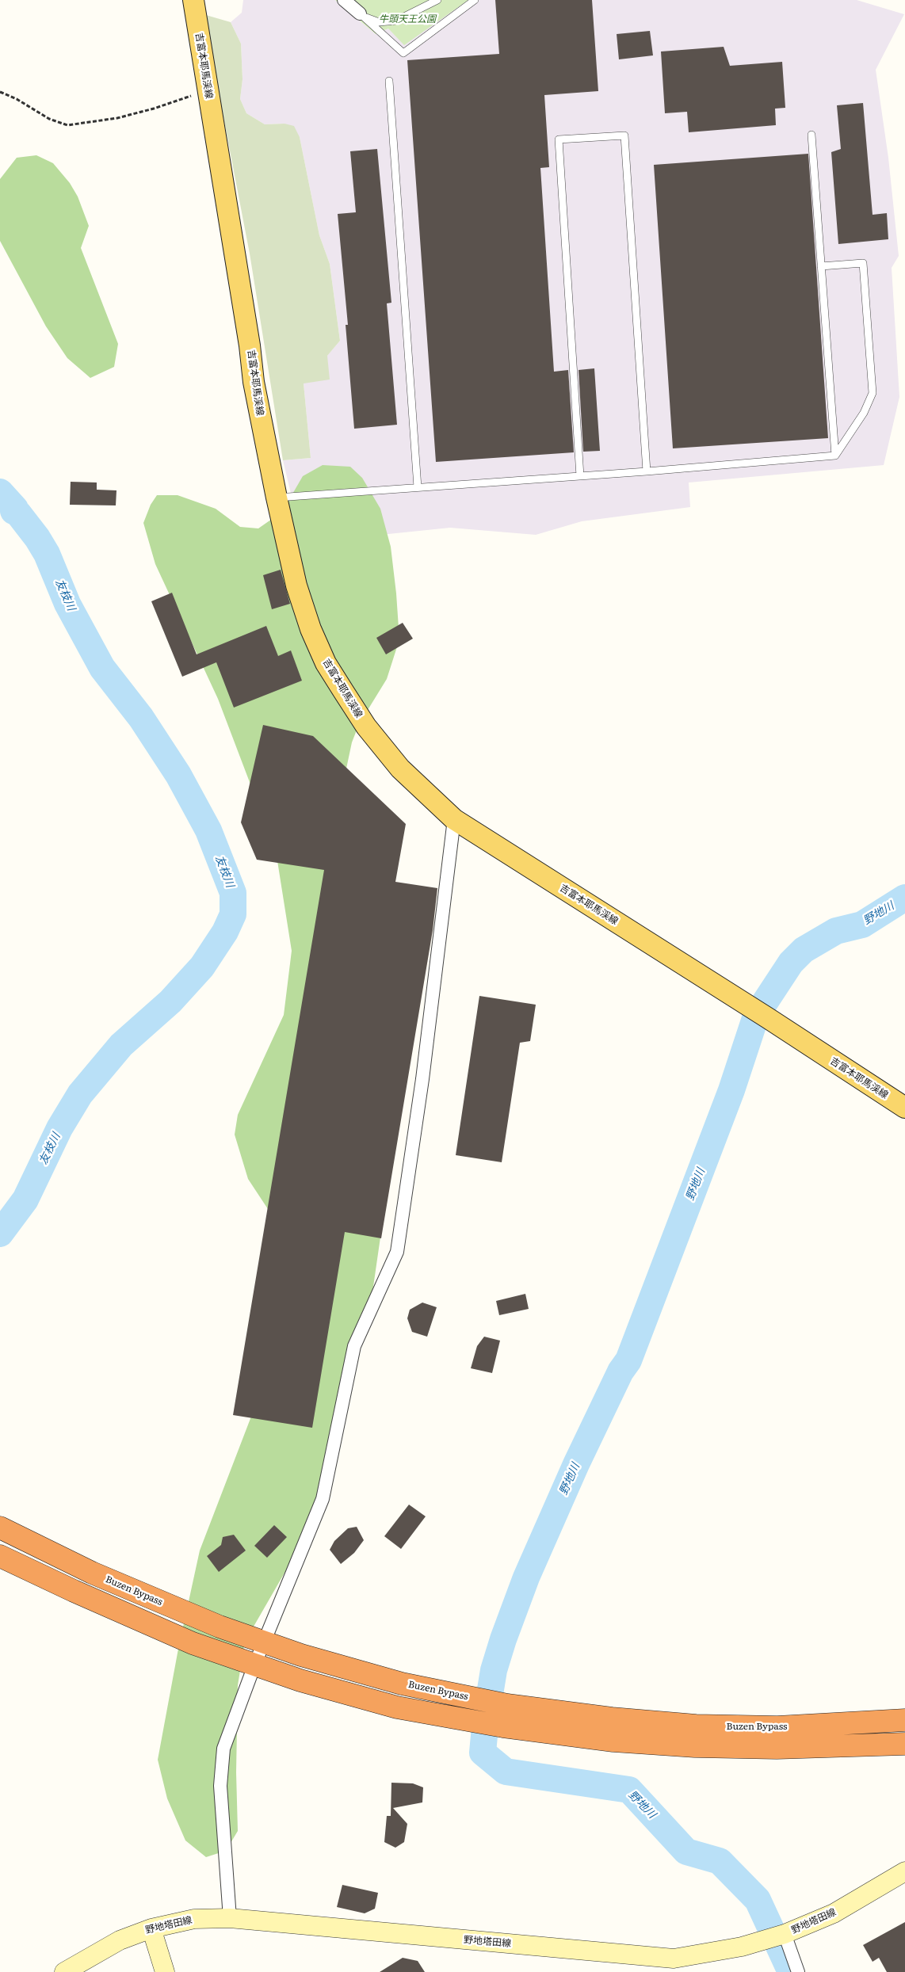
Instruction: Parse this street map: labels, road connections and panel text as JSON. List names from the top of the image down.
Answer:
{
  "streets": {
    "highway": ["Buzen Bypass"],
    "main road": ["吉富本耶馬渓線", "野地塔田線"]
  },
  "water": ["友枝川", "野地川"],
  "parks": ["牛頭天王公園"]
}
